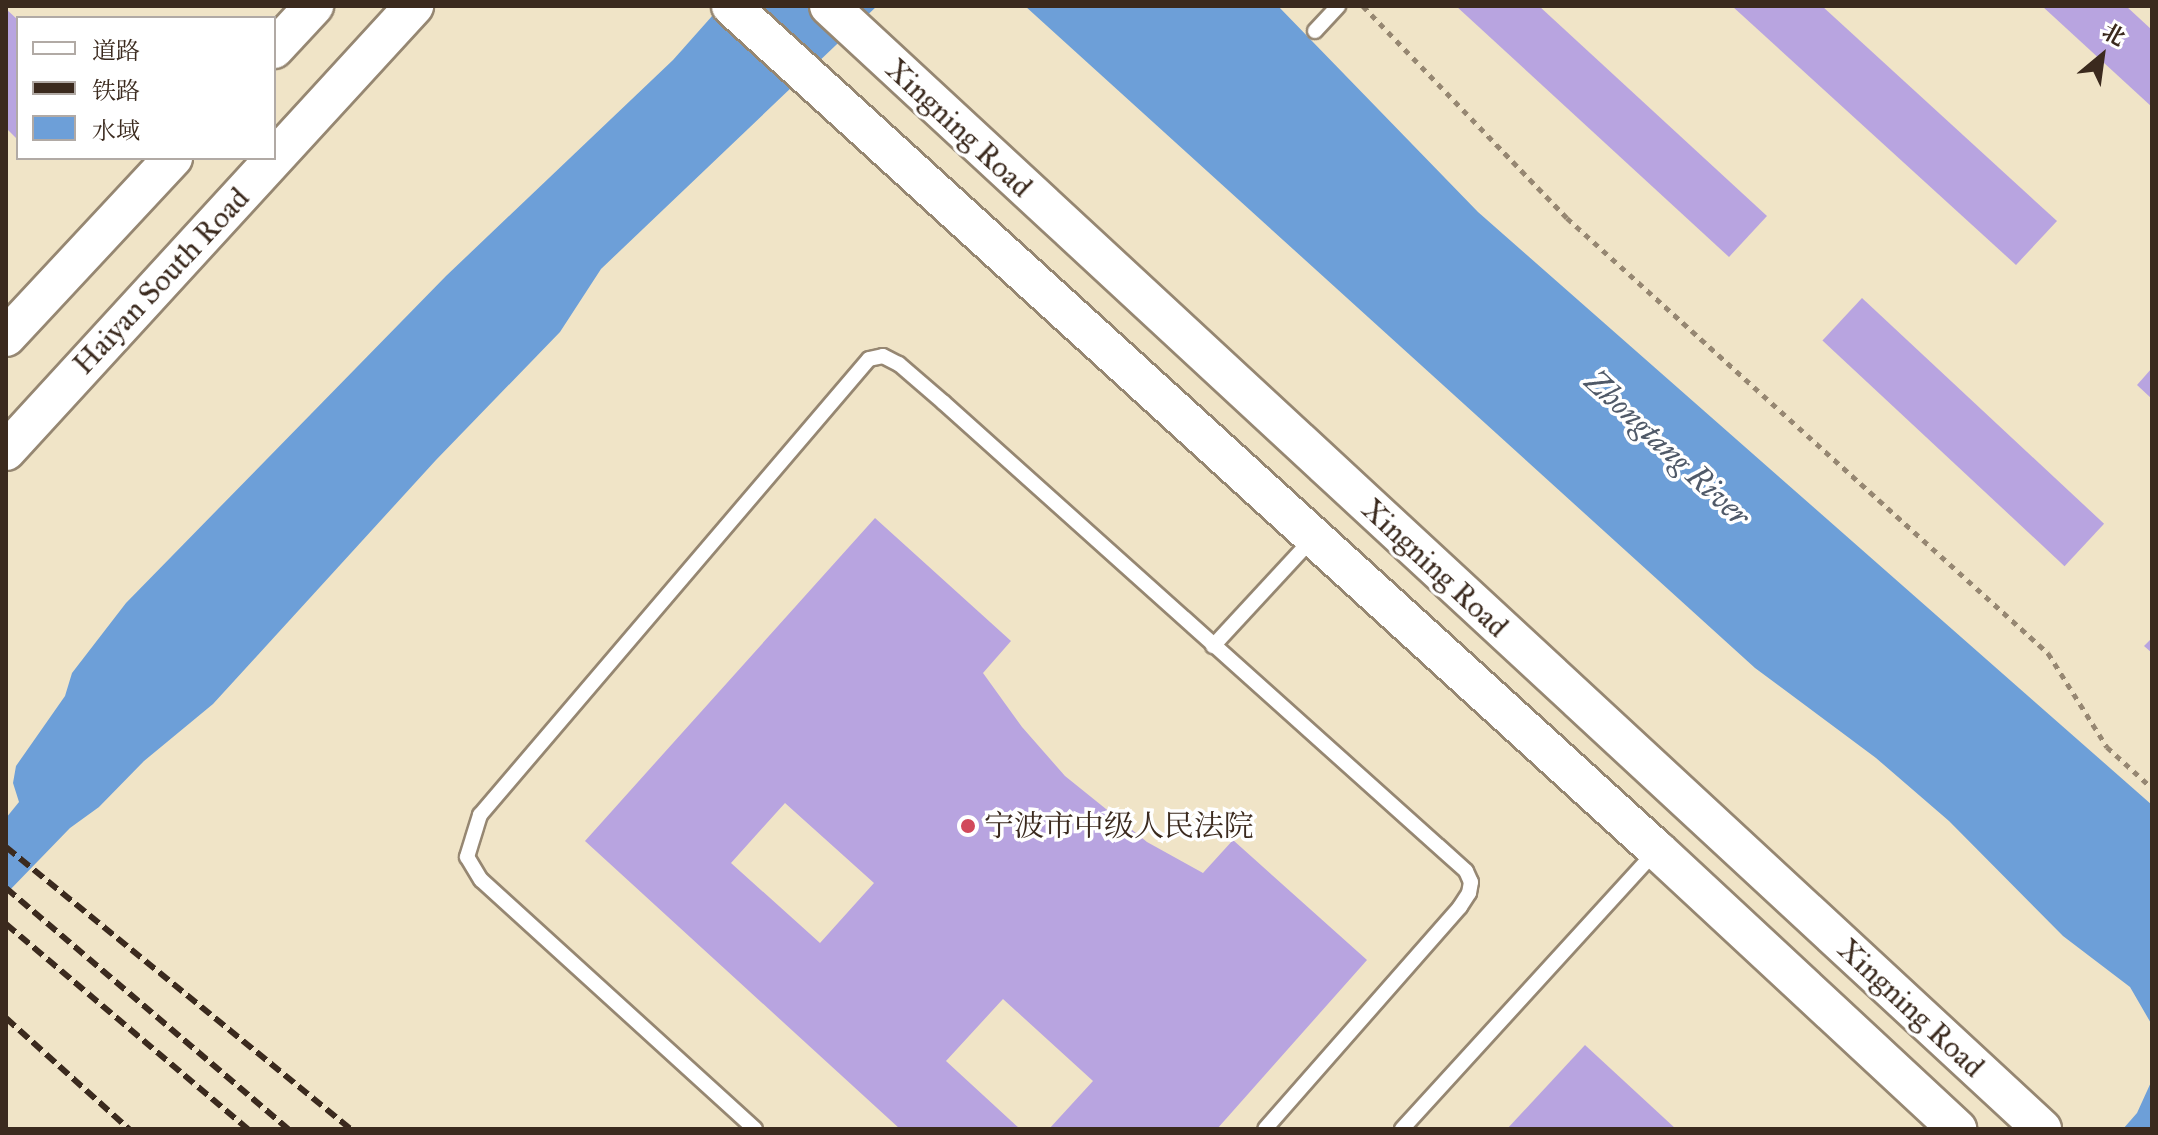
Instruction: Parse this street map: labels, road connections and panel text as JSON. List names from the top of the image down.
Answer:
{
  "streets": {
    "main road": ["Xingning Road", "Haiyan South Road"]
  },
  "water": ["Zhongtang River"],
  "places": ["宁波市中级人民法院"],
  "legend": ["道路", "铁路", "水域"],
  "north": "top right"
}
